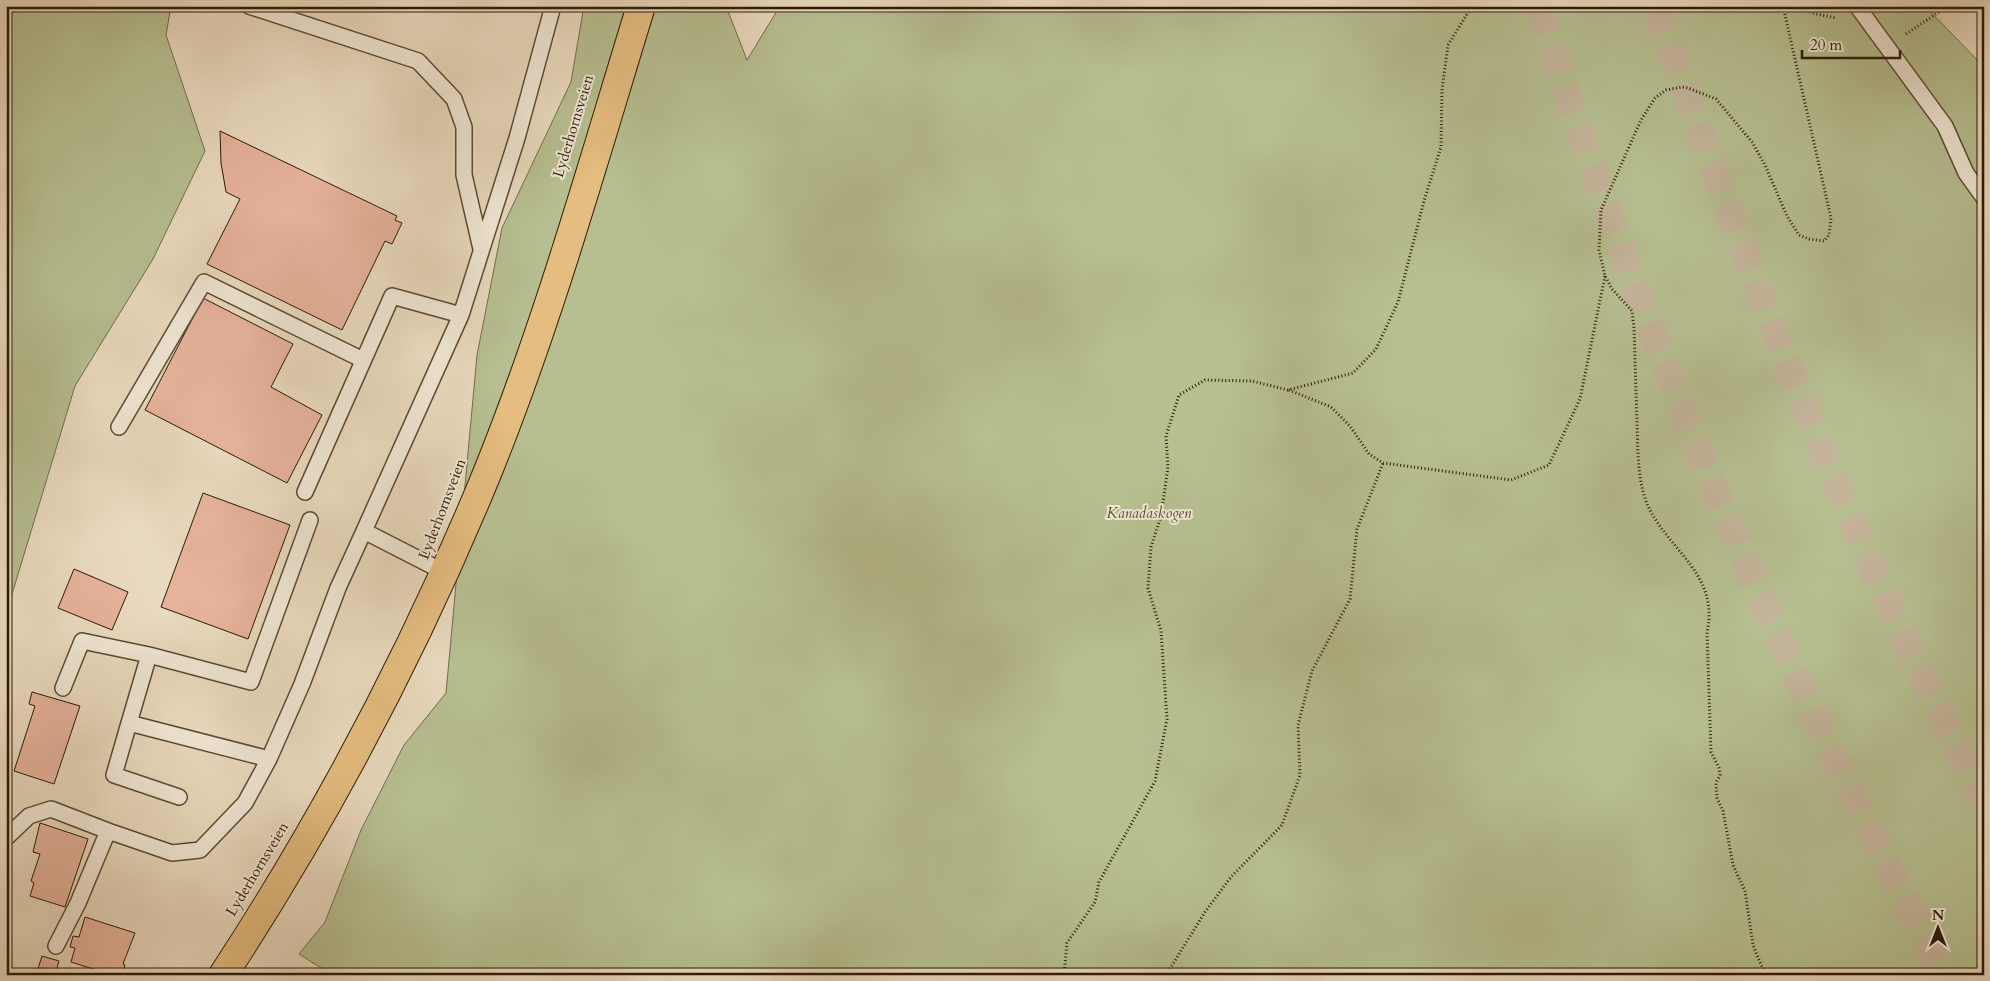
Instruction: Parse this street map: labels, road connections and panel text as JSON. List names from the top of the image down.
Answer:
{
  "streets": {
    "main road": ["Lyderhornsveien"]
  },
  "parks": ["Kanadaskogen"],
  "scale_bar": "20 m",
  "north": "top"
}
